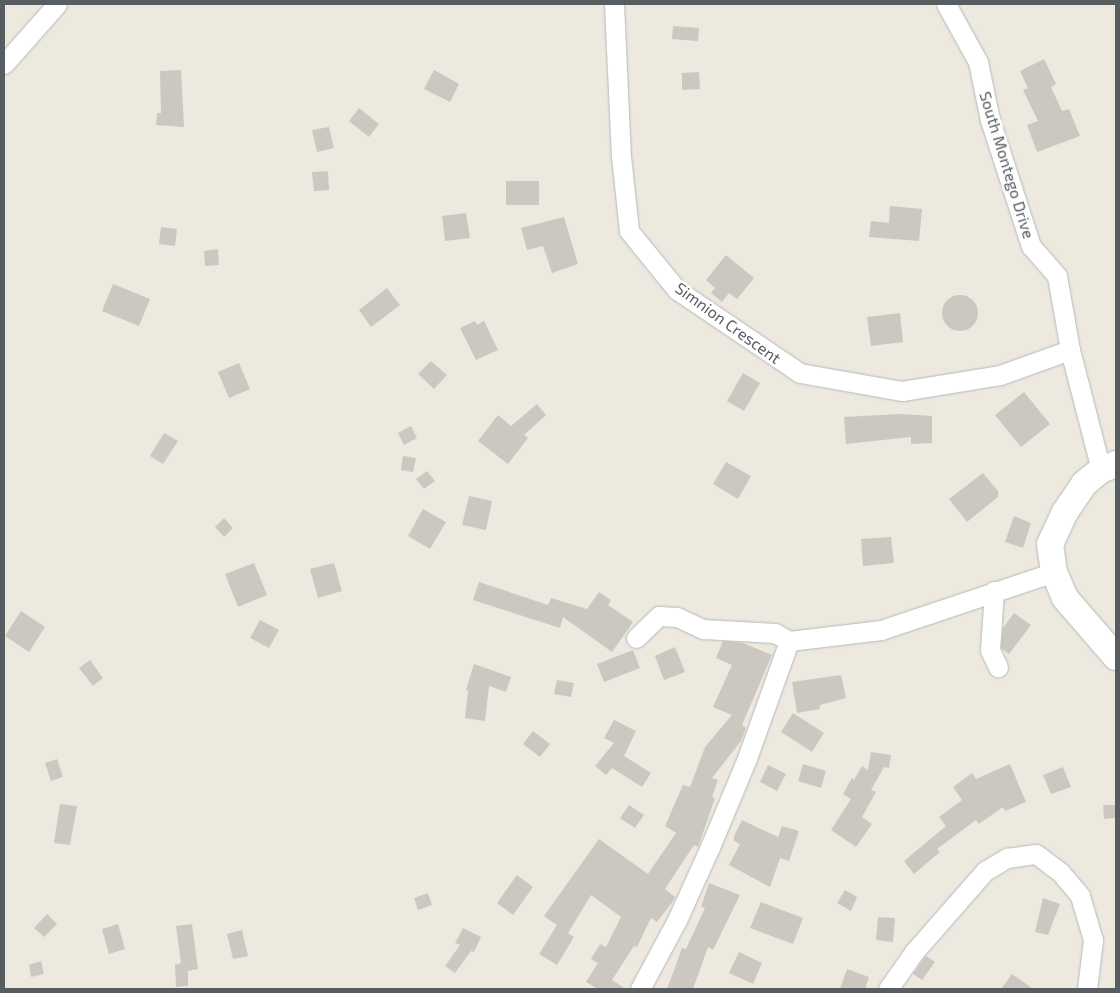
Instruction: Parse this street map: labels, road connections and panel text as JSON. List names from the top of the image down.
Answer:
{
  "streets": {
    "street": ["South Montego Drive", "Simnion Crescent"]
  },
  "crossings": [
    ["South Montego Drive", "Simnion Crescent"]
  ]
}
